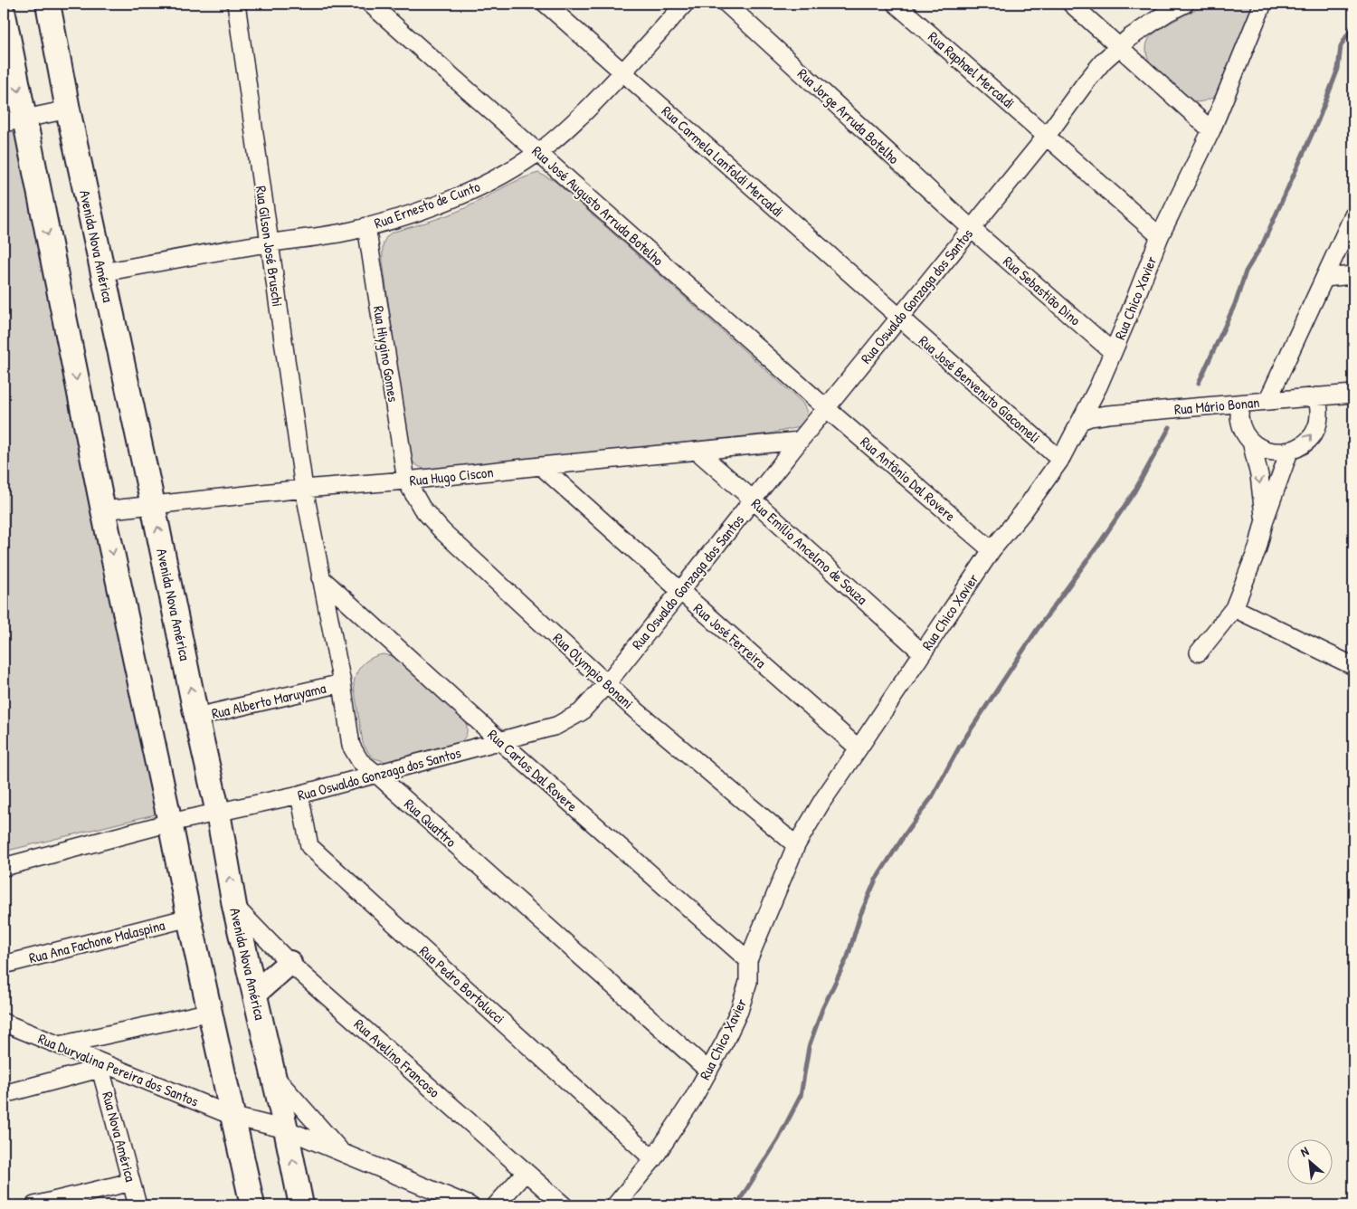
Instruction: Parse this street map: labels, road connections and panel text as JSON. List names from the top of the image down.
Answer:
{
  "streets": {
    "street": [
      "Rua Raphael Mercaldi",
      "Rua Jorge Arruda Botelho",
      "Rua Carmela Lanfoldi Mercaldi",
      "Rua Ernesto de Cunto",
      "Rua José Augusto Arruda Botelho",
      "Avenida Nova América",
      "Rua Gilson José Bruschi",
      "Rua Sebastião Dino",
      "Rua Oswaldo Gonzaga dos Santos",
      "Rua Chico Xavier",
      "Rua Hiygino Gomes",
      "Rua José Benvenuto Giacomeli",
      "Rua Mário Bonan",
      "Rua Hugo Ciscon",
      "Rua Antônio Dal Rovere",
      "Rua Emílio Ancelmo de Souza",
      "Rua José Ferreira",
      "Rua Olympio Bonani",
      "Rua Alberto Maruyama",
      "Rua Carlos Dal Rovere",
      "Rua Quattro",
      "Rua Ana Fachone Malaspina",
      "Rua Pedro Bortolucci",
      "Rua Avelino Francoso",
      "Rua Durvalina Pereira dos Santos",
      "Rua Nova América"
    ]
  },
  "crossings": [
    ["Rua Raphael Mercaldi", "Rua Oswaldo Gonzaga dos Santos"],
    ["Rua Raphael Mercaldi", "Rua Chico Xavier"],
    ["Rua Jorge Arruda Botelho", "Rua Sebastião Dino"],
    ["Rua Jorge Arruda Botelho", "Rua Oswaldo Gonzaga dos Santos"],
    ["Rua Carmela Lanfoldi Mercaldi", "Rua Ernesto de Cunto"],
    ["Rua Carmela Lanfoldi Mercaldi", "Rua Oswaldo Gonzaga dos Santos"],
    ["Rua Carmela Lanfoldi Mercaldi", "Rua José Benvenuto Giacomeli"],
    ["Rua Ernesto de Cunto", "Rua José Augusto Arruda Botelho"],
    ["Rua Ernesto de Cunto", "Avenida Nova América"],
    ["Rua Ernesto de Cunto", "Rua Gilson José Bruschi"],
    ["Rua Ernesto de Cunto", "Rua Hiygino Gomes"],
    ["Rua José Augusto Arruda Botelho", "Rua Oswaldo Gonzaga dos Santos"],
    ["Rua José Augusto Arruda Botelho", "Rua Antônio Dal Rovere"],
    ["Avenida Nova América", "Rua Oswaldo Gonzaga dos Santos"],
    ["Avenida Nova América", "Rua Hugo Ciscon"],
    ["Avenida Nova América", "Rua Alberto Maruyama"],
    ["Avenida Nova América", "Rua Avelino Francoso"],
    ["Avenida Nova América", "Rua Durvalina Pereira dos Santos"],
    ["Rua Gilson José Bruschi", "Rua Hugo Ciscon"],
    ["Rua Gilson José Bruschi", "Rua Quattro"],
    ["Rua Sebastião Dino", "Rua Oswaldo Gonzaga dos Santos"],
    ["Rua Sebastião Dino", "Rua Chico Xavier"],
    ["Rua Oswaldo Gonzaga dos Santos", "Rua José Benvenuto Giacomeli"],
    ["Rua Oswaldo Gonzaga dos Santos", "Rua Hugo Ciscon"],
    ["Rua Oswaldo Gonzaga dos Santos", "Rua Antônio Dal Rovere"],
    ["Rua Oswaldo Gonzaga dos Santos", "Rua Emílio Ancelmo de Souza"],
    ["Rua Oswaldo Gonzaga dos Santos", "Rua José Ferreira"],
    ["Rua Oswaldo Gonzaga dos Santos", "Rua Olympio Bonani"],
    ["Rua Oswaldo Gonzaga dos Santos", "Rua Carlos Dal Rovere"],
    ["Rua Oswaldo Gonzaga dos Santos", "Rua Quattro"],
    ["Rua Oswaldo Gonzaga dos Santos", "Rua Pedro Bortolucci"],
    ["Rua Chico Xavier", "Rua José Benvenuto Giacomeli"],
    ["Rua Chico Xavier", "Rua Mário Bonan"],
    ["Rua Chico Xavier", "Rua Antônio Dal Rovere"],
    ["Rua Chico Xavier", "Rua Emílio Ancelmo de Souza"],
    ["Rua Chico Xavier", "Rua José Ferreira"],
    ["Rua Chico Xavier", "Rua Olympio Bonani"],
    ["Rua Chico Xavier", "Rua Carlos Dal Rovere"],
    ["Rua Chico Xavier", "Rua Quattro"],
    ["Rua Chico Xavier", "Rua Pedro Bortolucci"],
    ["Rua Hiygino Gomes", "Rua Hugo Ciscon"],
    ["Rua Hiygino Gomes", "Rua Olympio Bonani"],
    ["Rua Hugo Ciscon", "Rua Emílio Ancelmo de Souza"],
    ["Rua Hugo Ciscon", "Rua José Ferreira"],
    ["Rua Hugo Ciscon", "Rua Olympio Bonani"],
    ["Rua Hugo Ciscon", "Rua Quattro"],
    ["Rua Alberto Maruyama", "Rua Quattro"],
    ["Rua Carlos Dal Rovere", "Rua Quattro"],
    ["Rua Durvalina Pereira dos Santos", "Rua Nova América"]
  ],
  "north": "top left"
}
